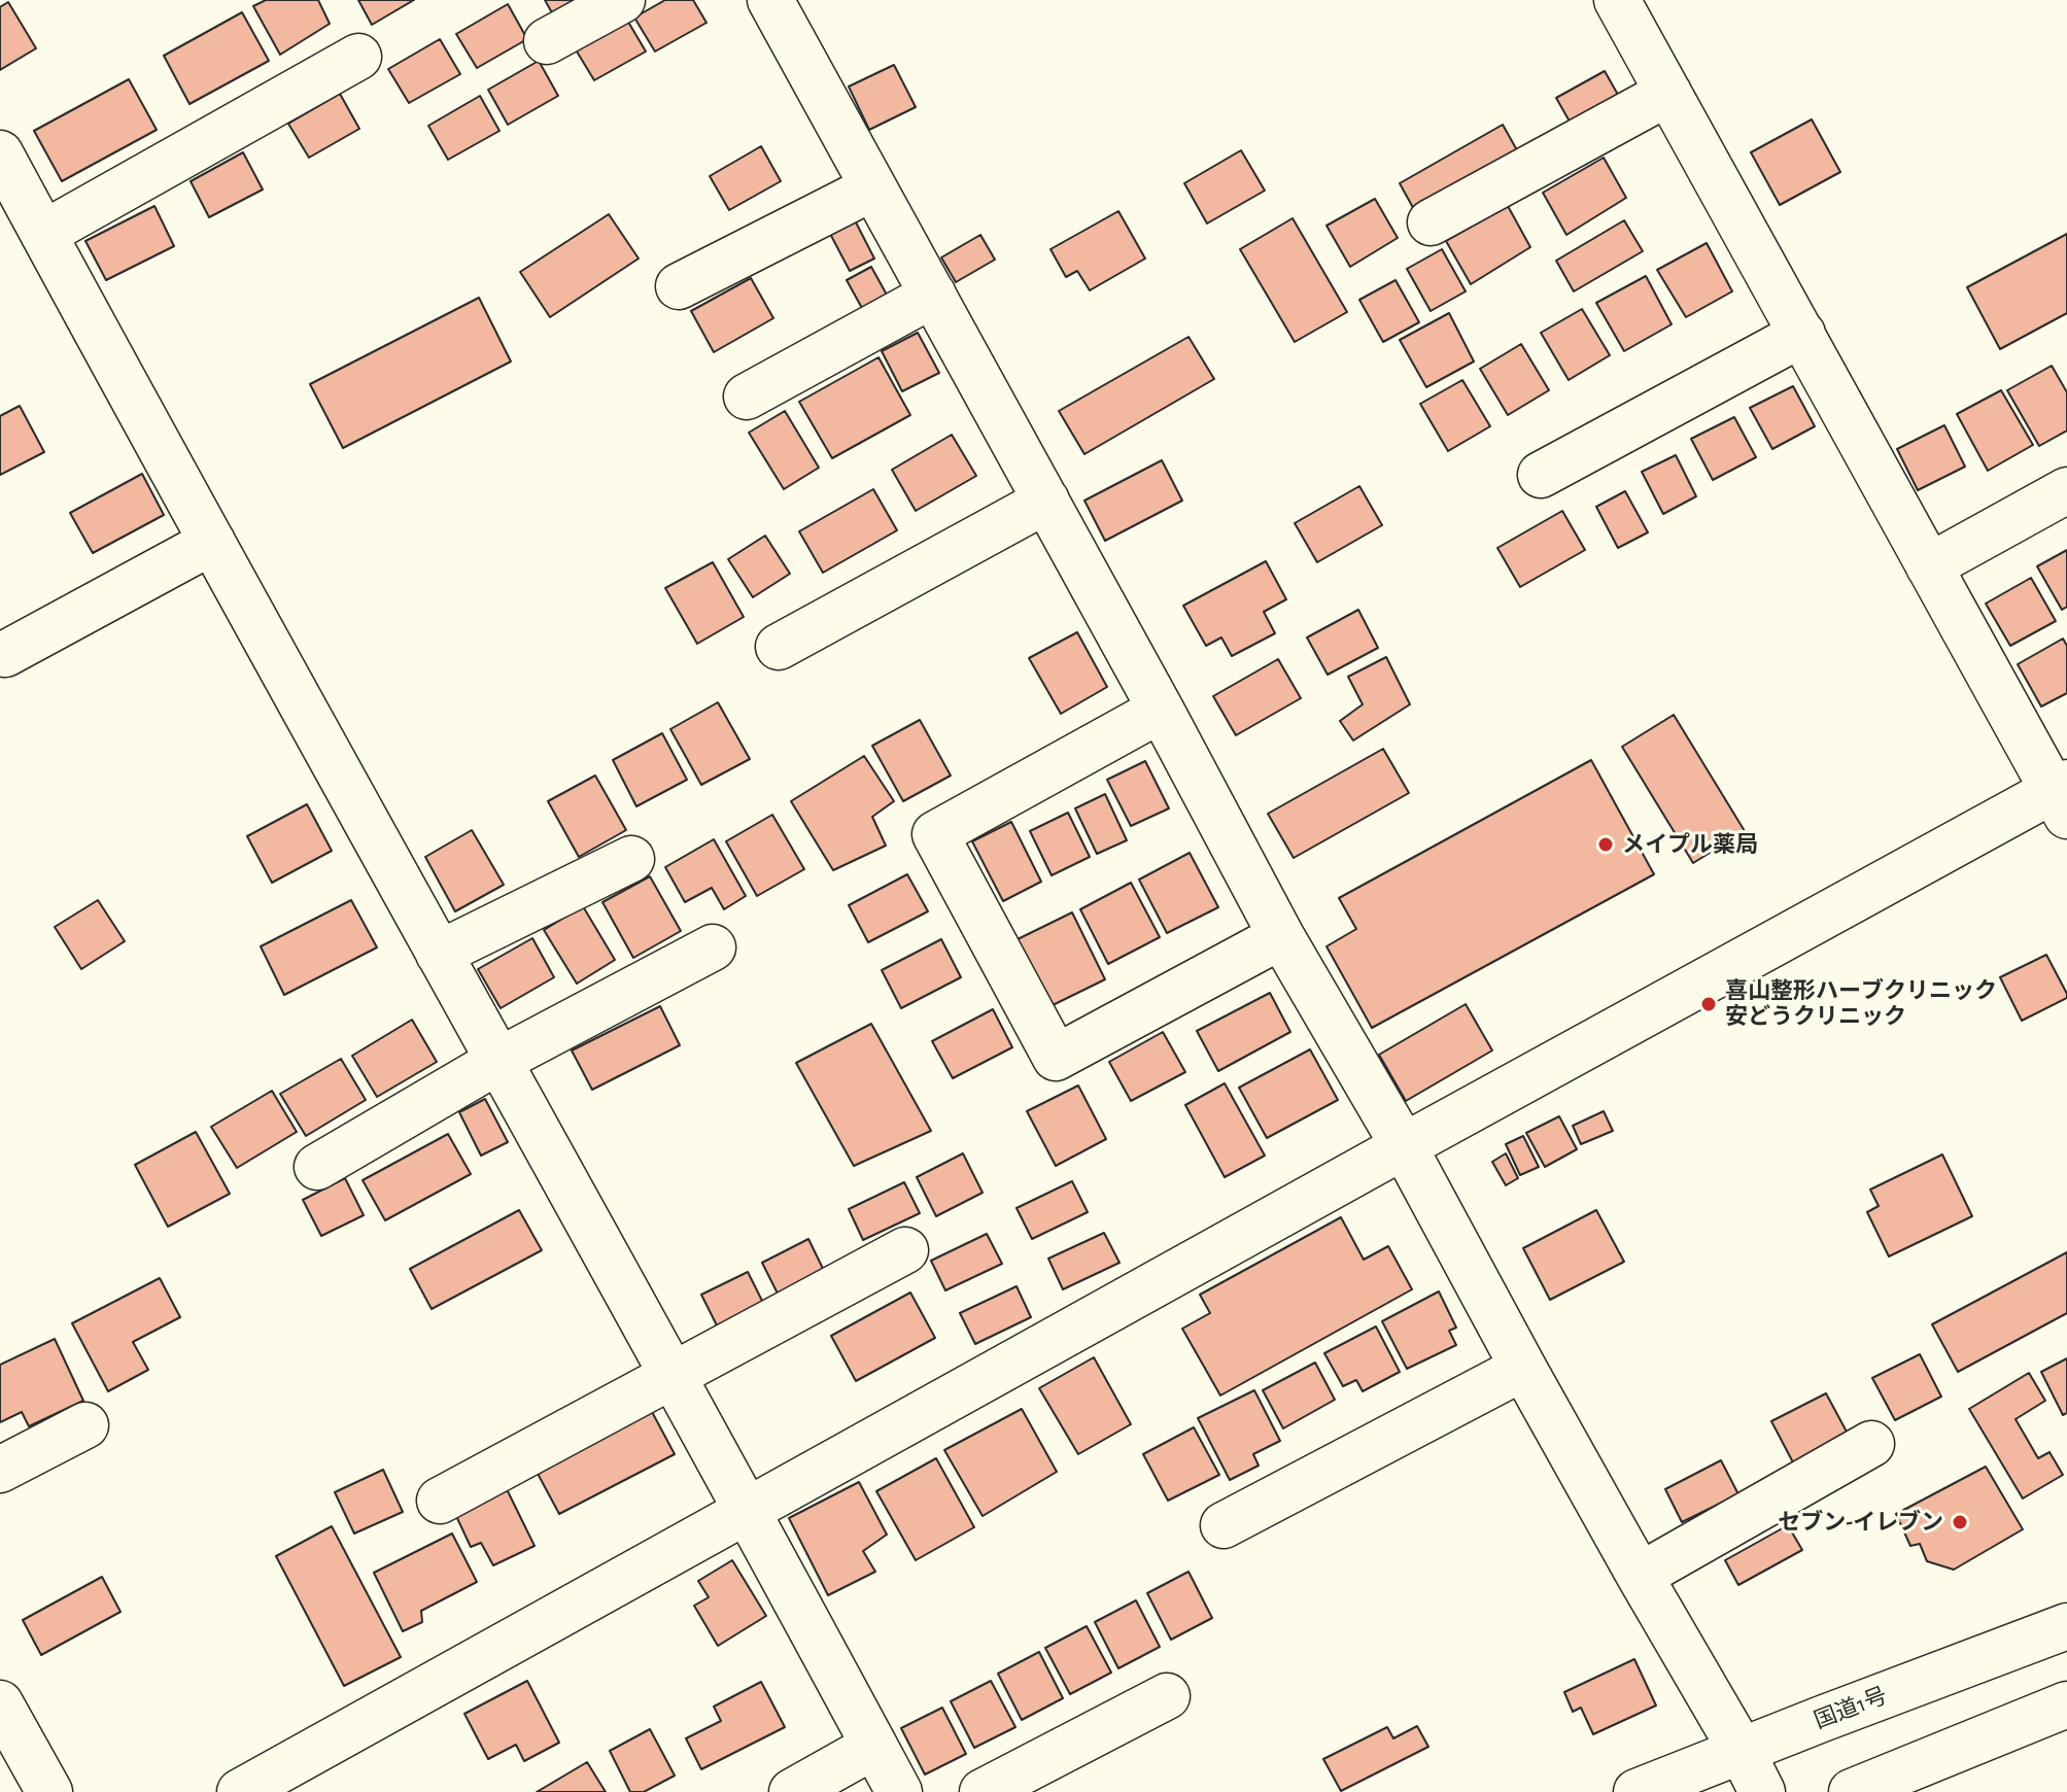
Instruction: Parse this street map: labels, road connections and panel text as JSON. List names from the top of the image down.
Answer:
{
  "streets": {
    "main road": ["国道1号"]
  },
  "places": ["メイプル薬局", "喜山整形ハーブクリニック 安どうクリニック", "セブン-イレブン"]
}
